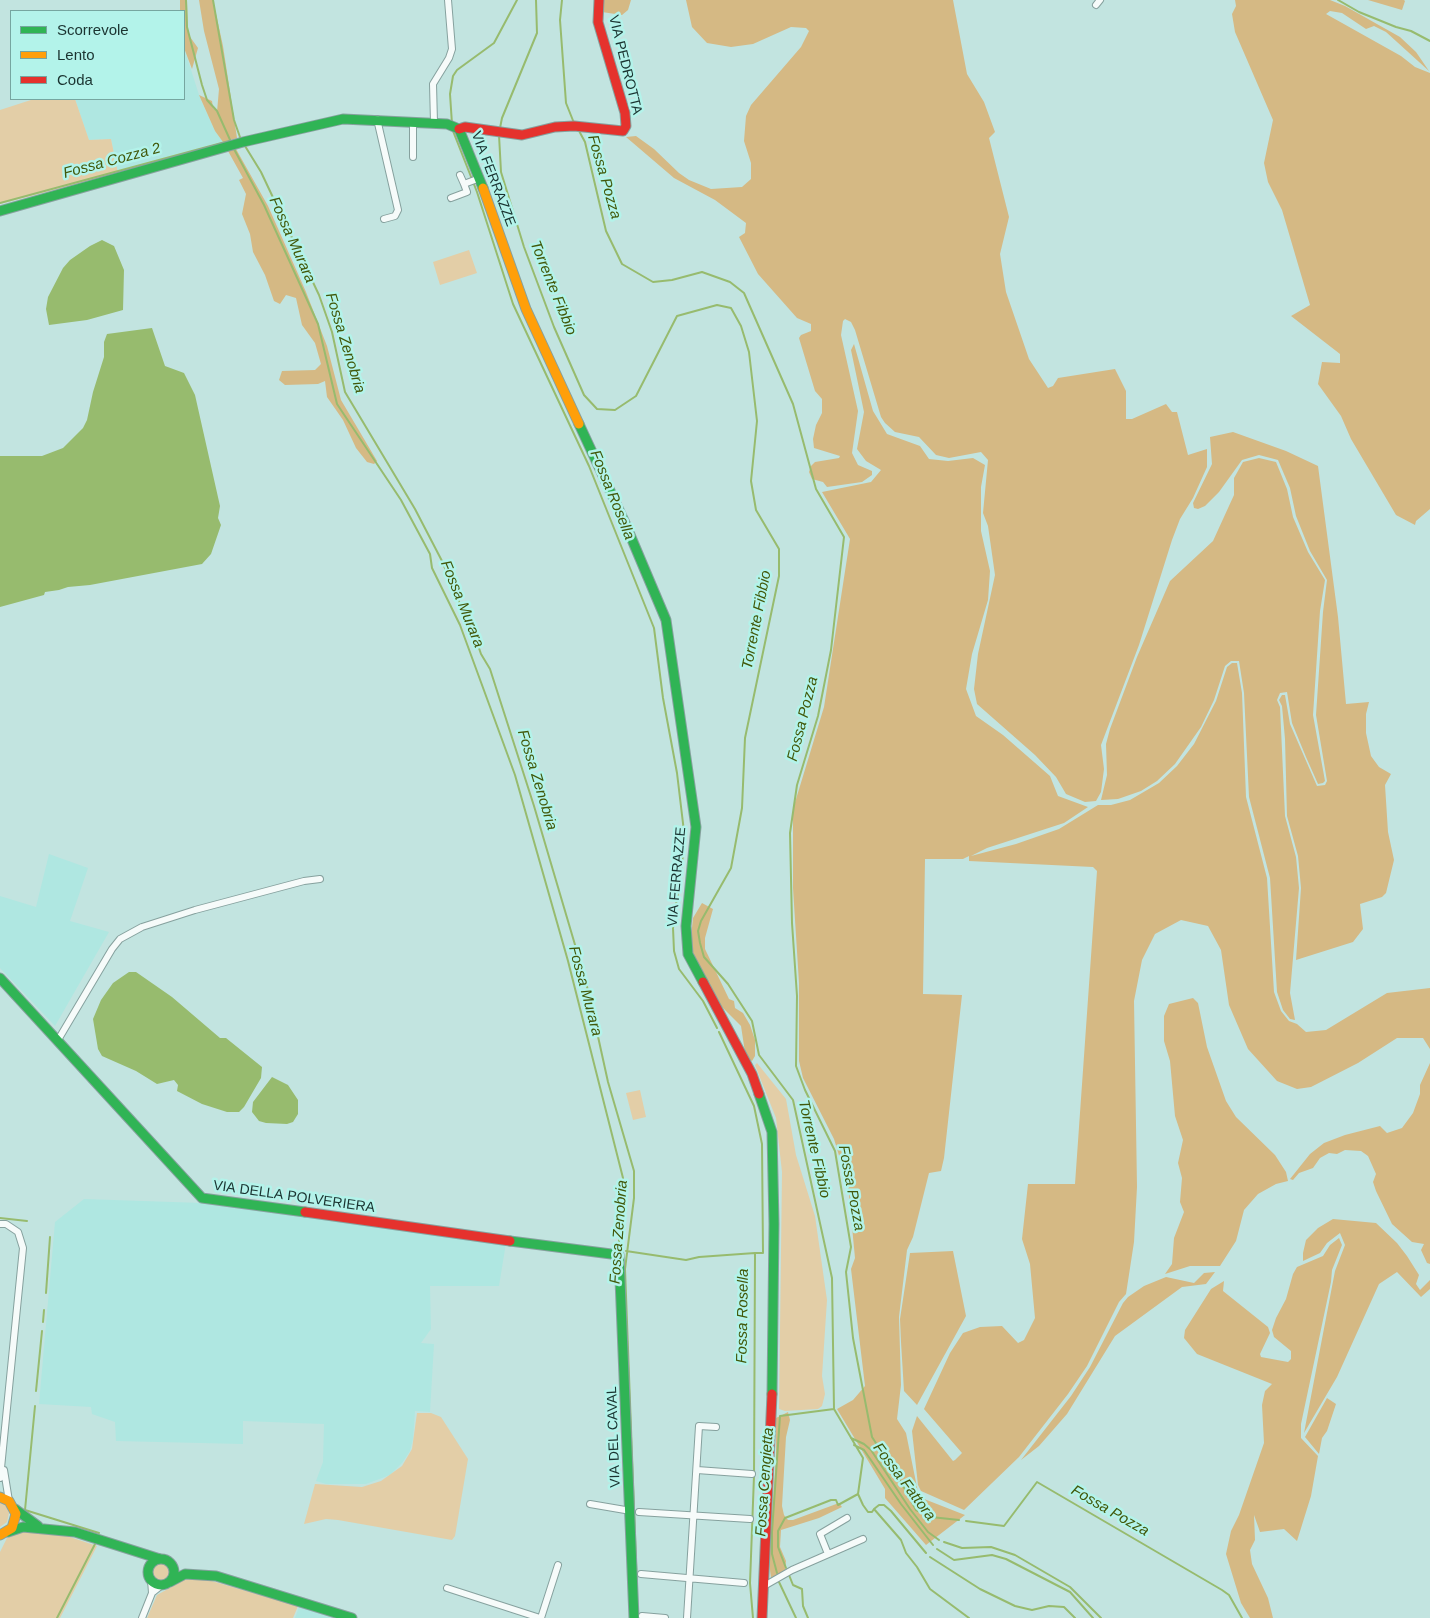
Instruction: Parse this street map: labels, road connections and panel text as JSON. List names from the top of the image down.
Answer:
{
  "streets": {
    "street": [
      "VIA PEDROTTA",
      "VIA FERRAZZE",
      "VIA DELLA POLVERIERA",
      "VIA DEL CAVAL"
    ]
  },
  "crossings": [
    ["VIA PEDROTTA", "VIA FERRAZZE"],
    ["VIA DELLA POLVERIERA", "VIA DEL CAVAL"]
  ],
  "water": [
    "Fossa Cozza 2",
    "Fossa Pozza",
    "Fossa Murara",
    "Torrente Fibbio",
    "Fossa Zenobria",
    "Fossa Rosella",
    "Fossa Cengietta",
    "Fossa Fattora"
  ],
  "legend": ["Scorrevole", "Lento", "Coda"]
}
